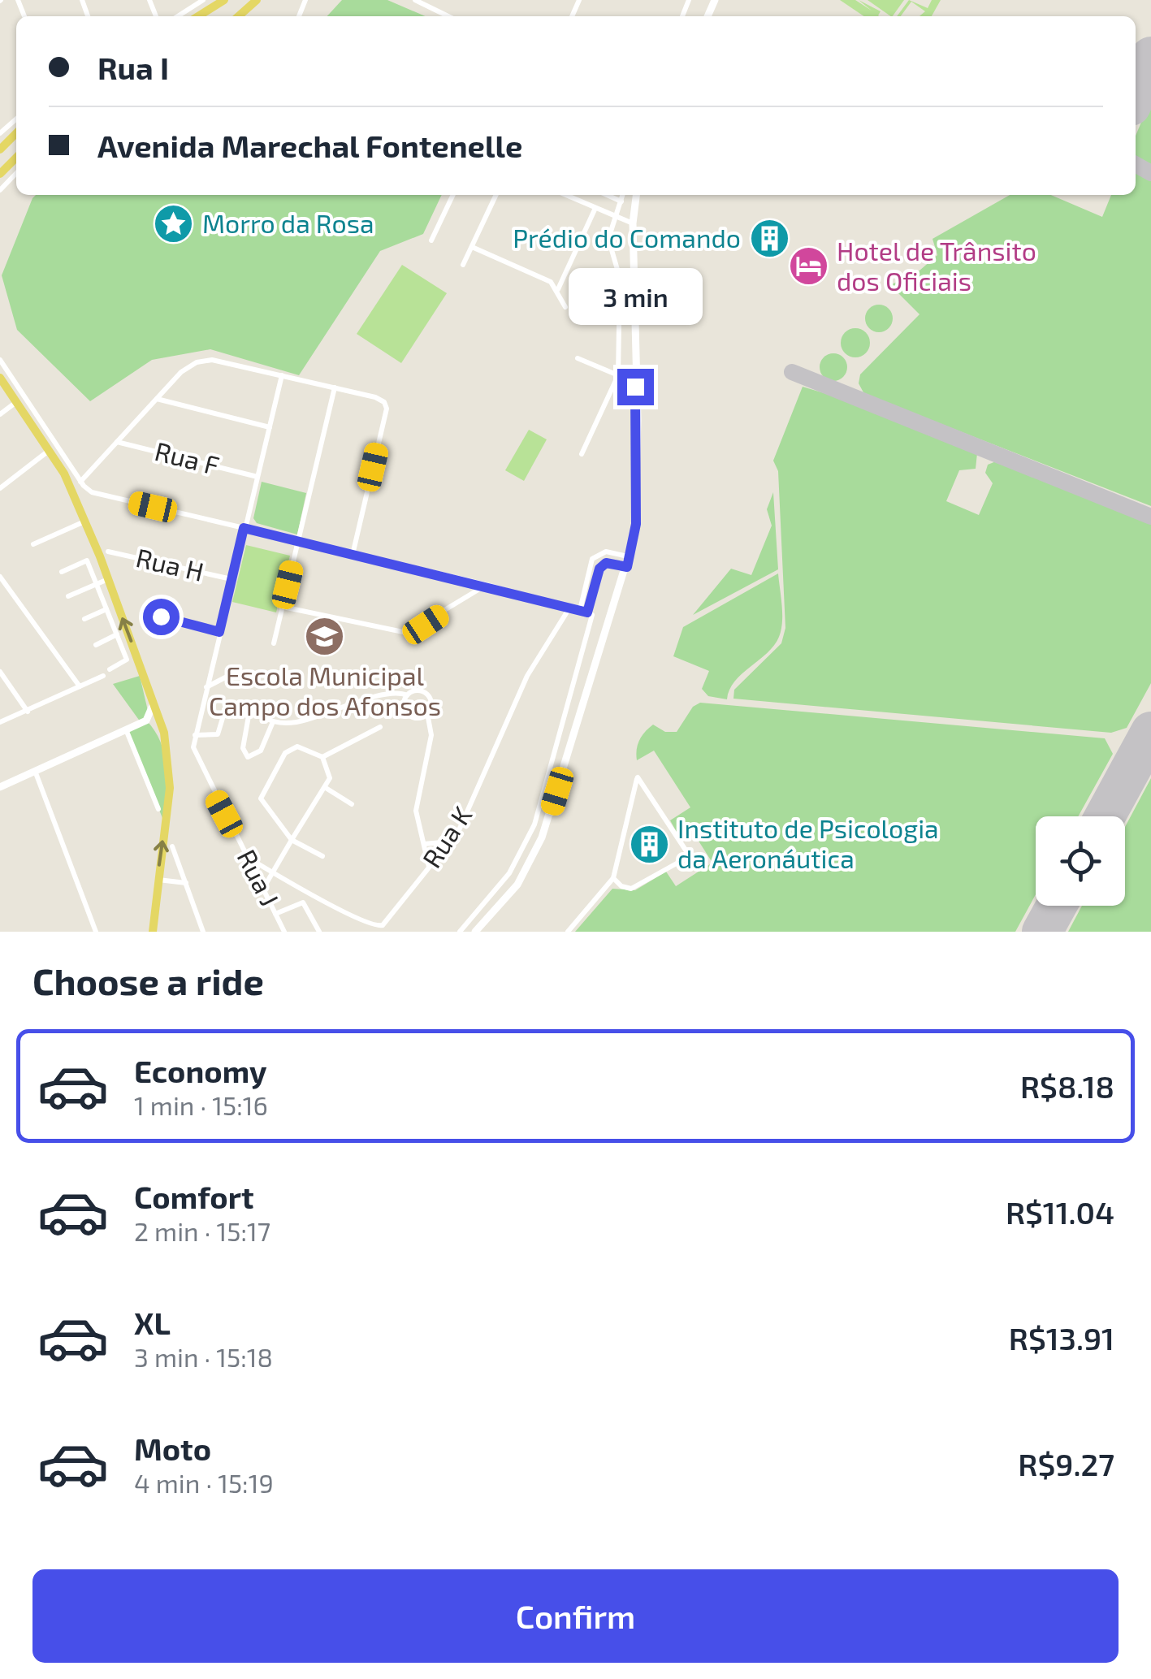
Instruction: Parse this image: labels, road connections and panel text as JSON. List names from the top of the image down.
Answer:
{
  "streets": {
    "street": [
      "Rua F",
      "Rua H",
      "Rua K",
      "Rua J"
    ]
  },
  "crossings": [
    ["Rua F", "Rua J"],
    ["Rua H", "Rua J"],
    ["Rua K", "Rua J"]
  ],
  "places": {
    "place": ["Morro da Rosa"],
    "building": ["Prédio do Comando", "Instituto de Psicologia da Aeronáutica"],
    "hotel": ["Hotel de Trânsito dos Oficiais"],
    "school or university": ["Escola Municipal Campo dos Afonsos"]
  },
  "page": {
    "banner": ["Rua I", "Avenida Marechal Fontenelle"],
    "bubble": "3 min",
    "heading": "Choose a ride",
    "list": [
      {
        "name": "Economy",
        "note": "1 min · 15:16",
        "value": "R$8.18"
      },
      {
        "name": "Comfort",
        "note": "2 min · 15:17",
        "value": "R$11.04"
      },
      {
        "name": "XL",
        "note": "3 min · 15:18",
        "value": "R$13.91"
      },
      {
        "name": "Moto",
        "note": "4 min · 15:19",
        "value": "R$9.27"
      }
    ],
    "buttons": "Confirm"
  }
}
